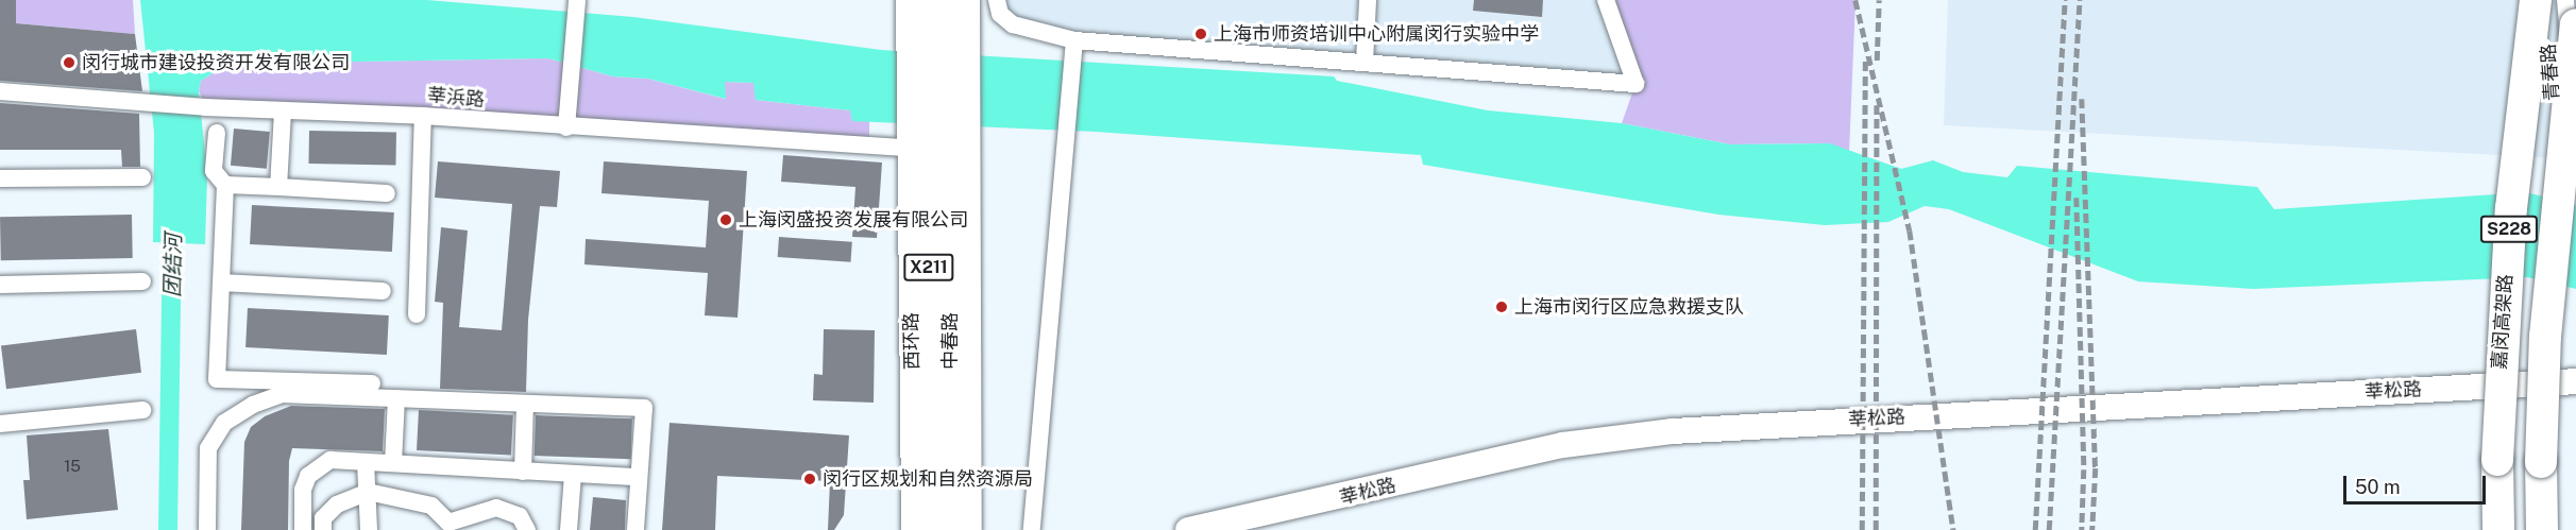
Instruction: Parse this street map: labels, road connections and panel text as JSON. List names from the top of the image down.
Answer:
{
  "streets": {
    "highway": ["S228", "嘉闵高架路"],
    "main road": [
      "X211",
      "西环路",
      "中春路",
      "莘松路"
    ],
    "street": ["青春路", "莘浜路"]
  },
  "crossings": [
    ["莘浜路", "西环路"],
    ["西环路", "中春路"]
  ],
  "water": ["团结河"],
  "places": [
    "上海市师资培训中心附属闵行实验中学",
    "闵行城市建设投资开发有限公司",
    "上海闵盛投资发展有限公司",
    "上海市闵行区应急救援支队",
    "闵行区规划和自然资源局"
  ],
  "house_numbers": ["15"],
  "scale_bar": "50 m"
}
